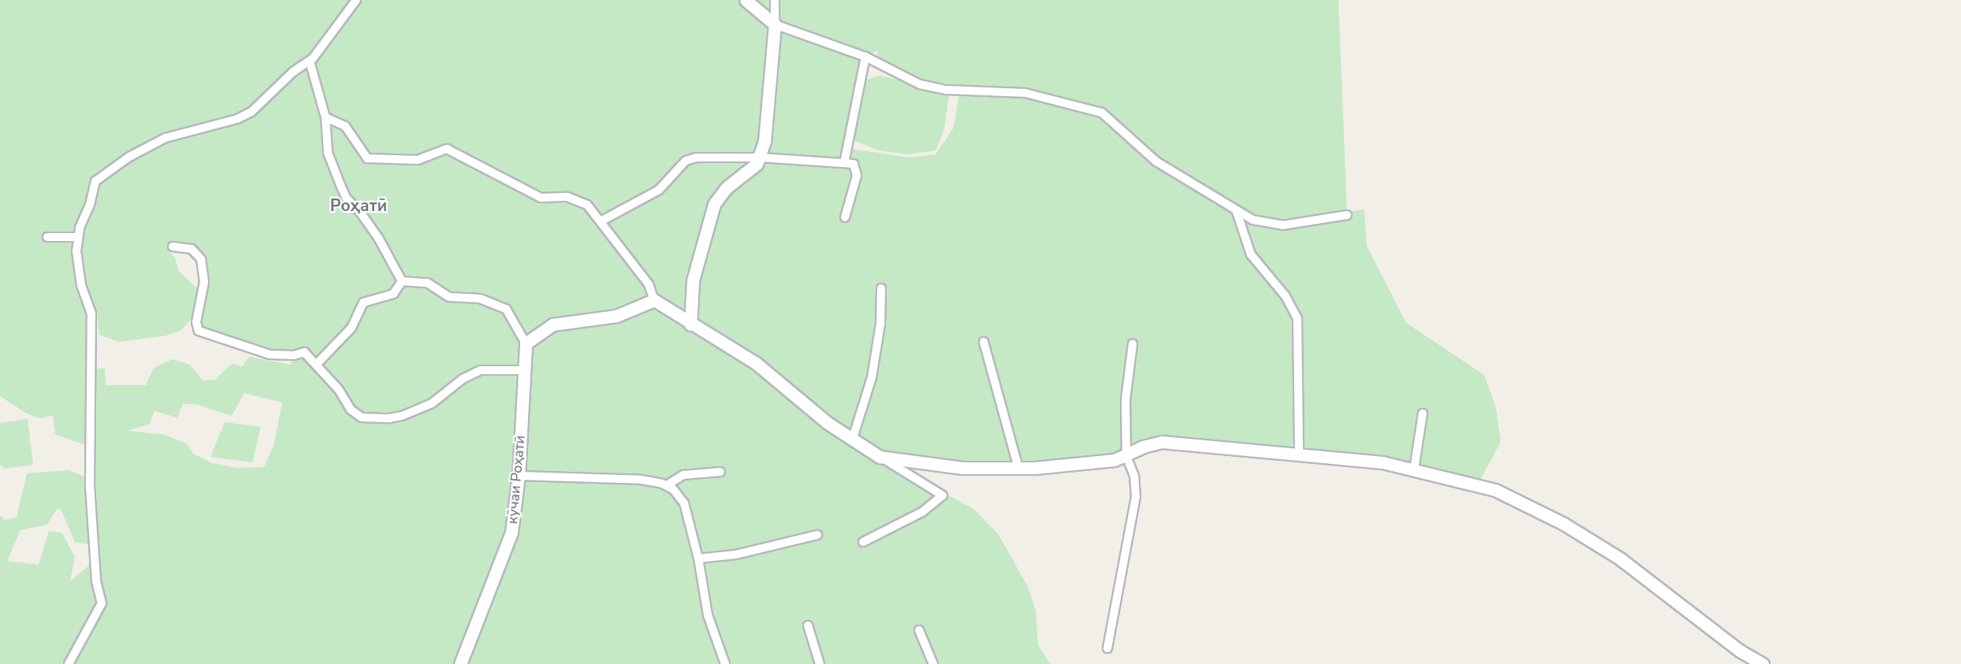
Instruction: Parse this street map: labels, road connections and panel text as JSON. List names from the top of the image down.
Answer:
{
  "streets": {
    "street": ["кӯчаи Роҳатӣ"]
  },
  "districts": ["Роҳатӣ"]
}
